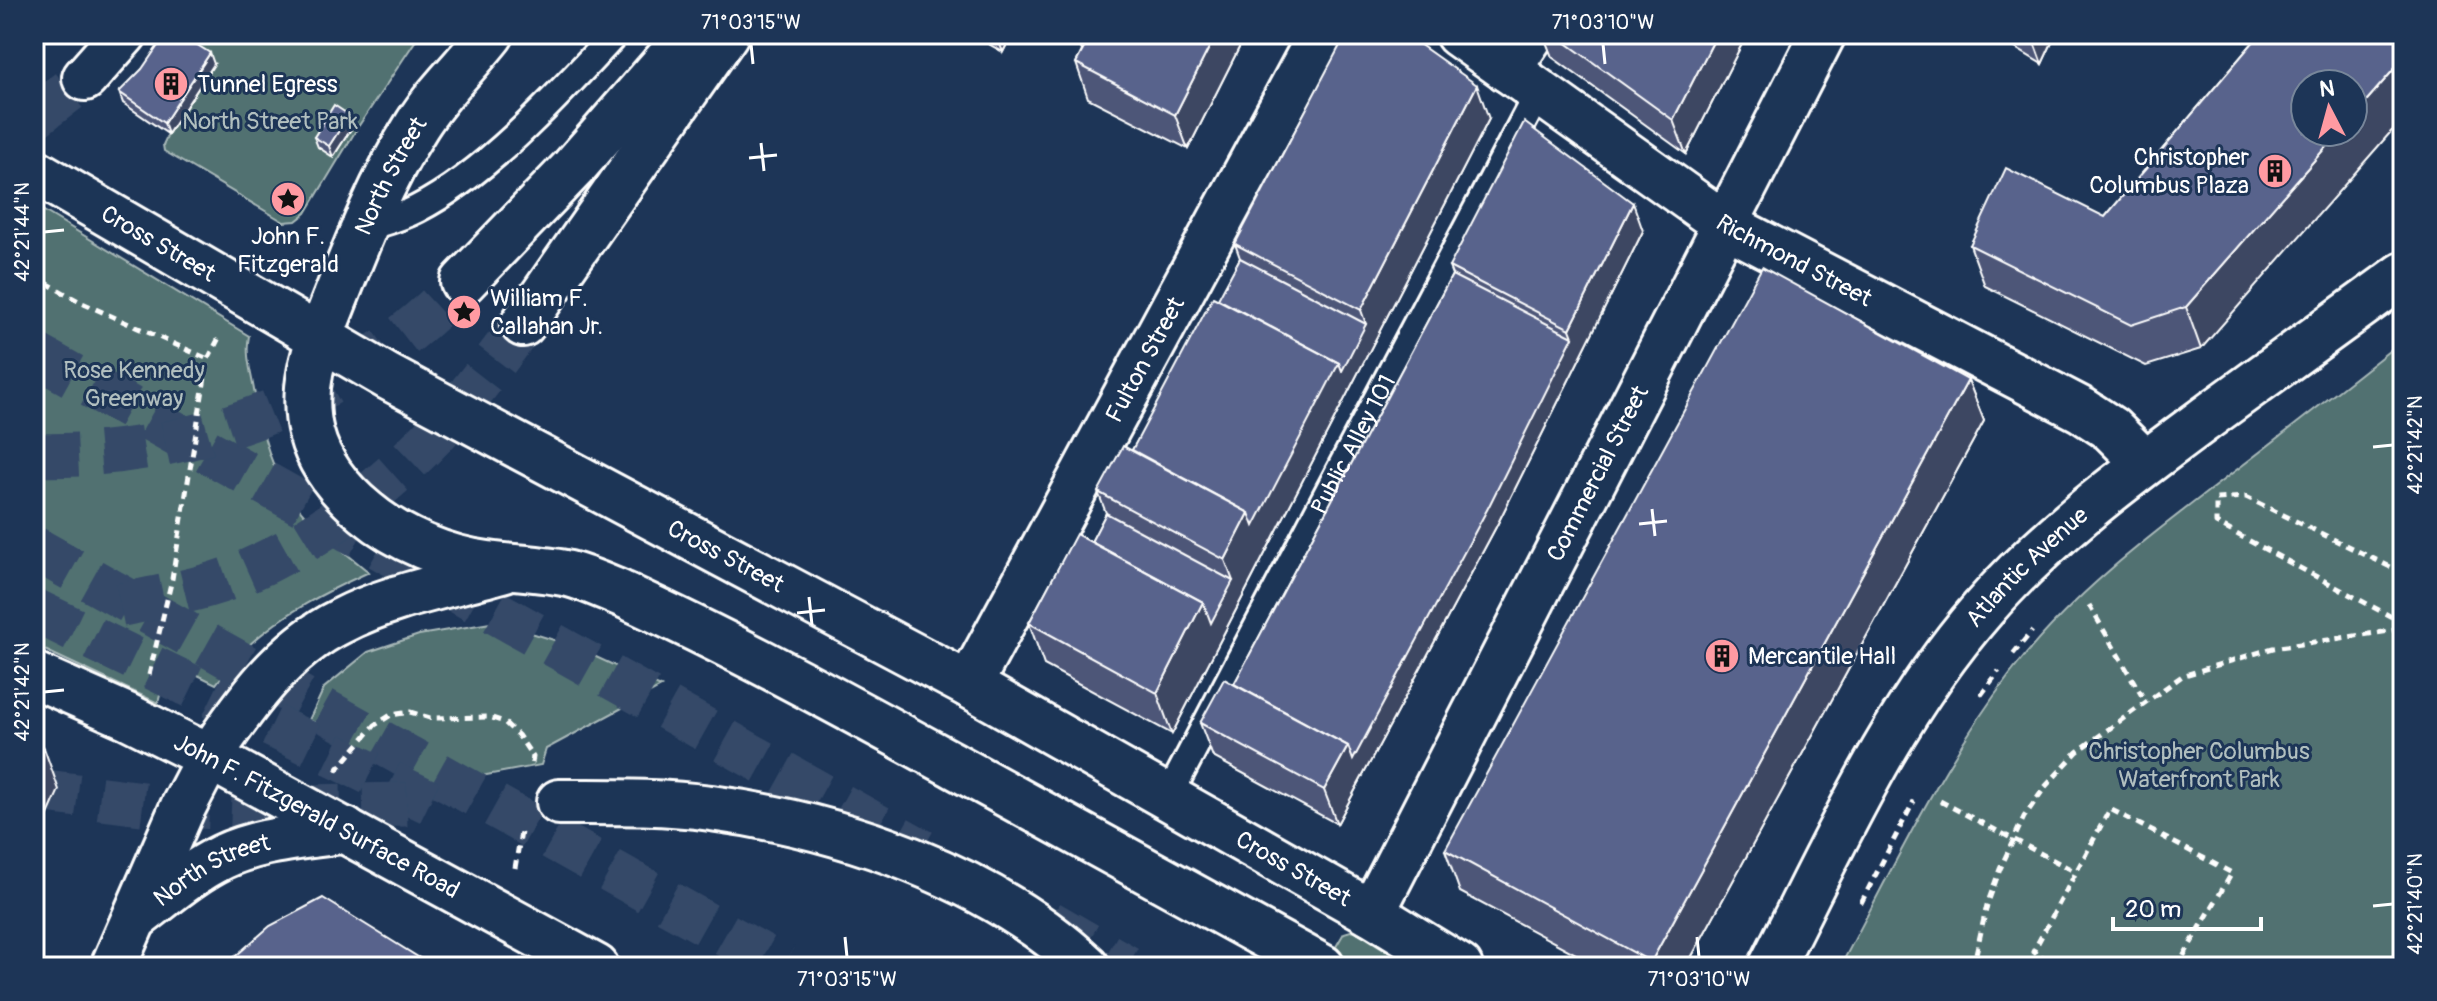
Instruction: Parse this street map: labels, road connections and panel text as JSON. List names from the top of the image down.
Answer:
{
  "streets": {
    "main road": [
      "North Street",
      "Cross Street",
      "Richmond Street",
      "Fulton Street",
      "Commercial Street",
      "Atlantic Avenue",
      "John F. Fitzgerald Surface Road"
    ],
    "lane": ["Public Alley 101"]
  },
  "crossings": [
    ["North Street", "Cross Street"],
    ["North Street", "John F. Fitzgerald Surface Road"],
    ["Cross Street", "Fulton Street"],
    ["Cross Street", "Public Alley 101"],
    ["Cross Street", "Commercial Street"],
    ["Richmond Street", "Public Alley 101"],
    ["Richmond Street", "Commercial Street"],
    ["Richmond Street", "Atlantic Avenue"]
  ],
  "parks": ["North Street Park", "Rose Kennedy Greenway", "Christopher Columbus Waterfront Park"],
  "places": {
    "building": ["Tunnel Egress", "Christopher Columbus Plaza", "Mercantile Hall"],
    "place": ["John F. Fitzgerald", "William F. Callahan Jr."]
  },
  "scale_bar": "20 m",
  "north": "top",
  "coordinates": [
    "71°03'15\"W",
    "71°03'10\"W",
    "42°21'44\"N",
    "42°21'42\"N",
    "42°21'40\"N"
  ]
}
